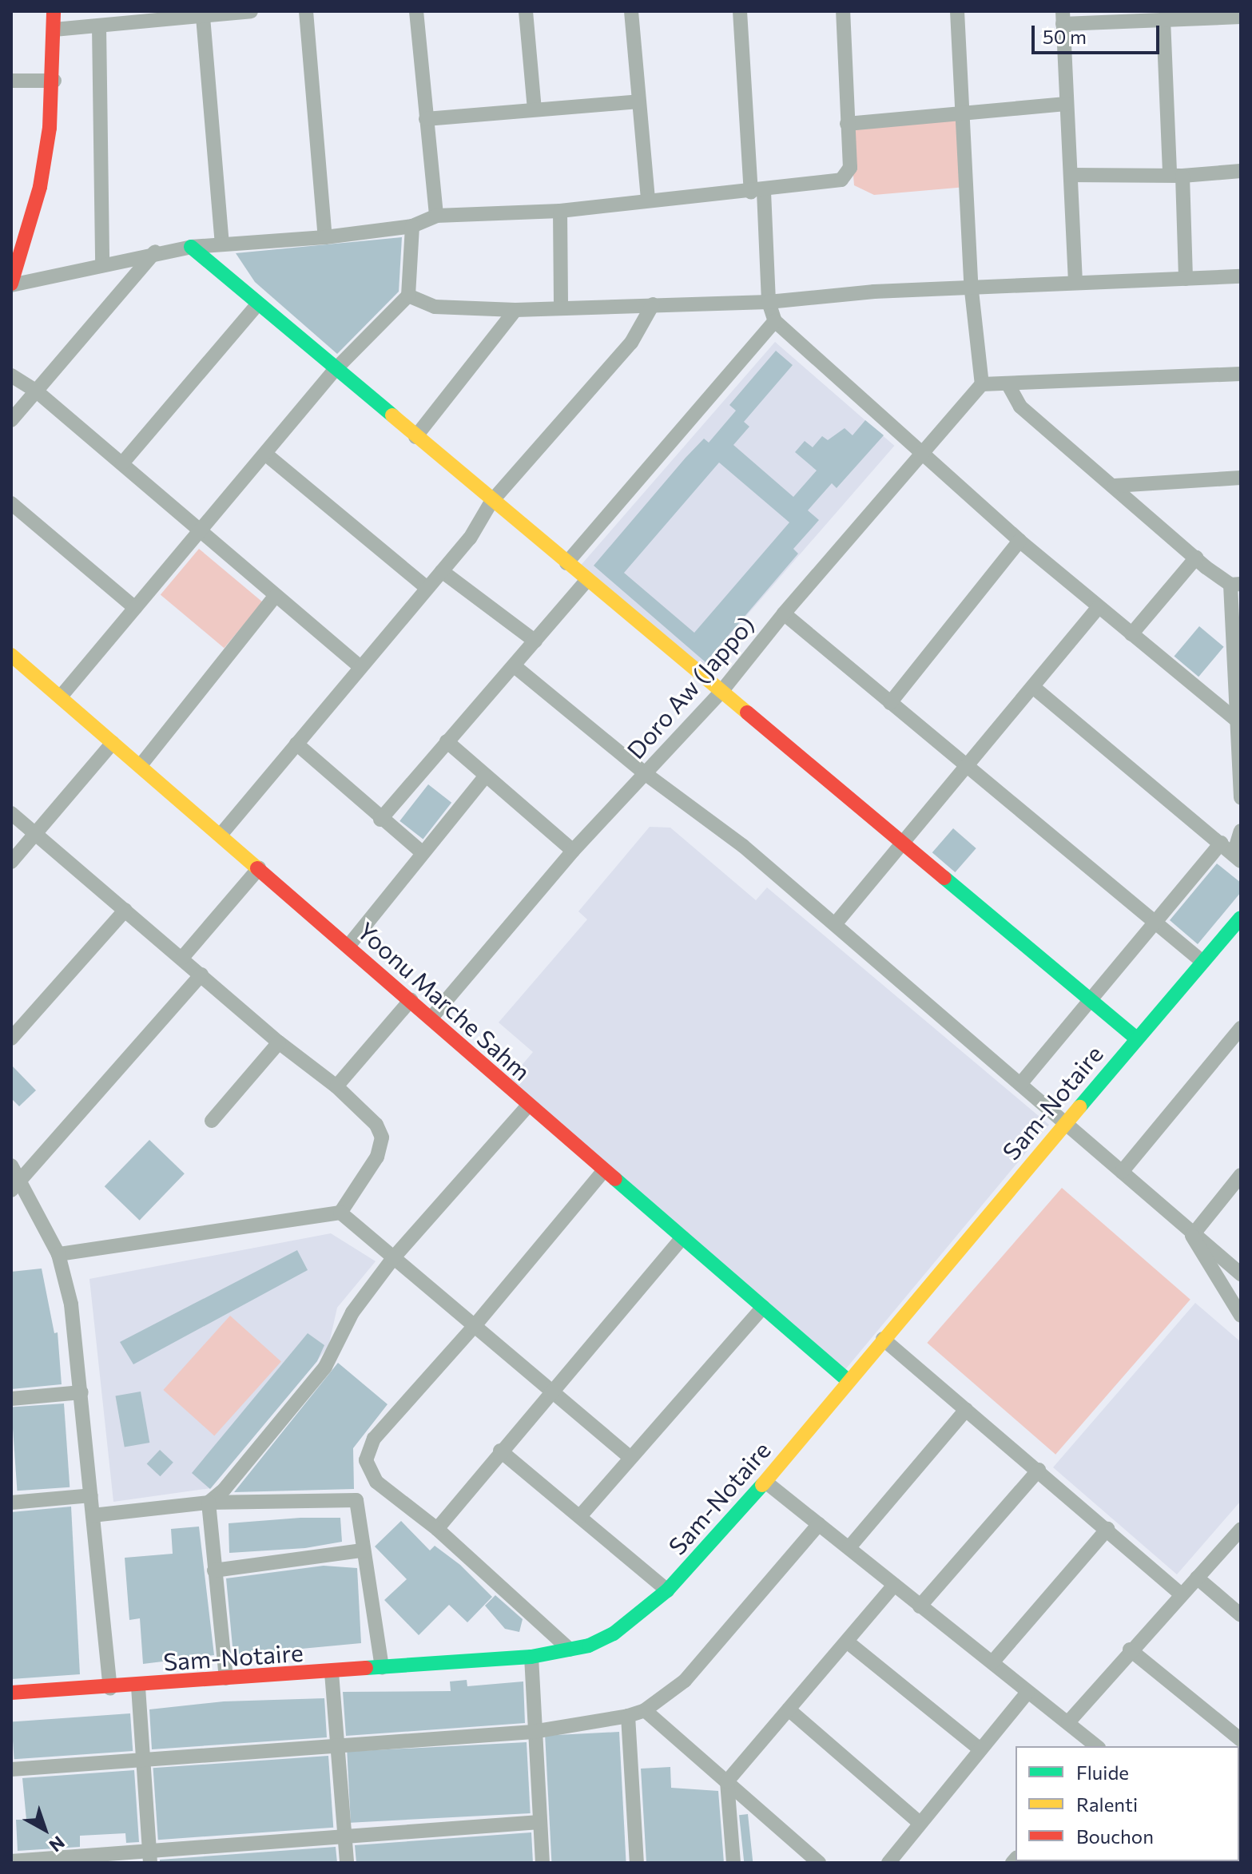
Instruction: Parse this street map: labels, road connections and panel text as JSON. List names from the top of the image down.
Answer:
{
  "streets": {
    "street": ["Doro Aw (Jappo)", "Yoonu Marche Sahm", "Sam-Notaire"]
  },
  "crossings": [
    ["Doro Aw (Jappo)", "Yoonu Marche Sahm"],
    ["Yoonu Marche Sahm", "Sam-Notaire"]
  ],
  "legend": ["Fluide", "Ralenti", "Bouchon"],
  "scale_bar": "50 m",
  "north": "bottom right"
}
